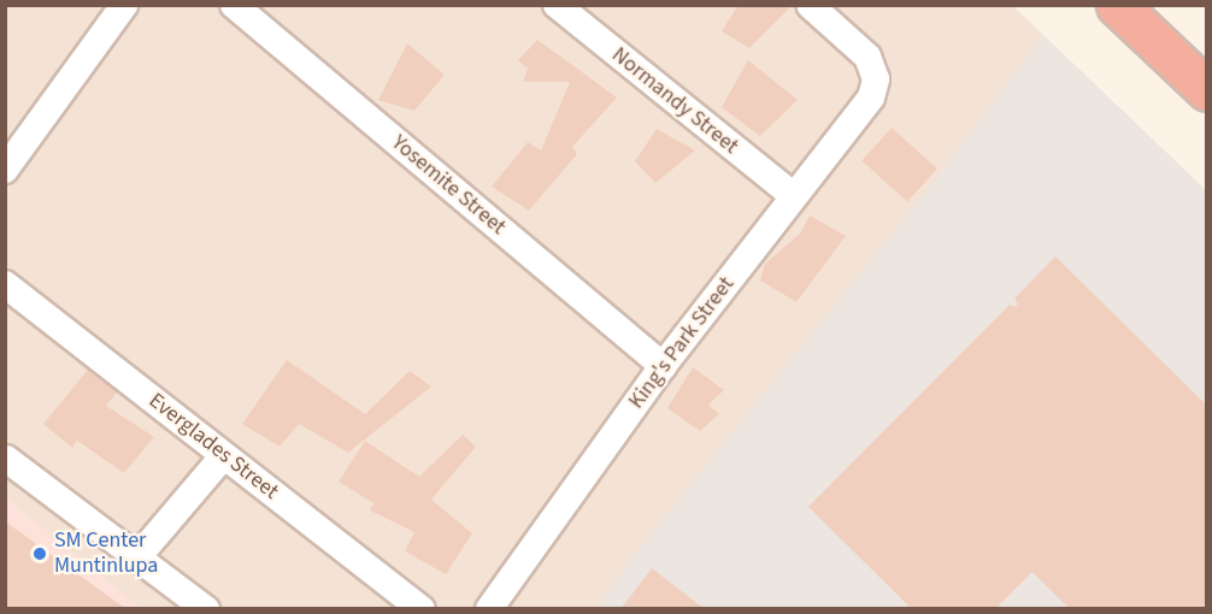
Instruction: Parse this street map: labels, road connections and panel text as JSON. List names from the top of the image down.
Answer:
{
  "streets": {
    "street": [
      "Normandy Street",
      "Yosemite Street",
      "King's Park Street",
      "Everglades Street"
    ]
  },
  "crossings": [
    ["Normandy Street", "King's Park Street"],
    ["Yosemite Street", "King's Park Street"]
  ],
  "places": ["SM Center Muntinlupa"]
}
